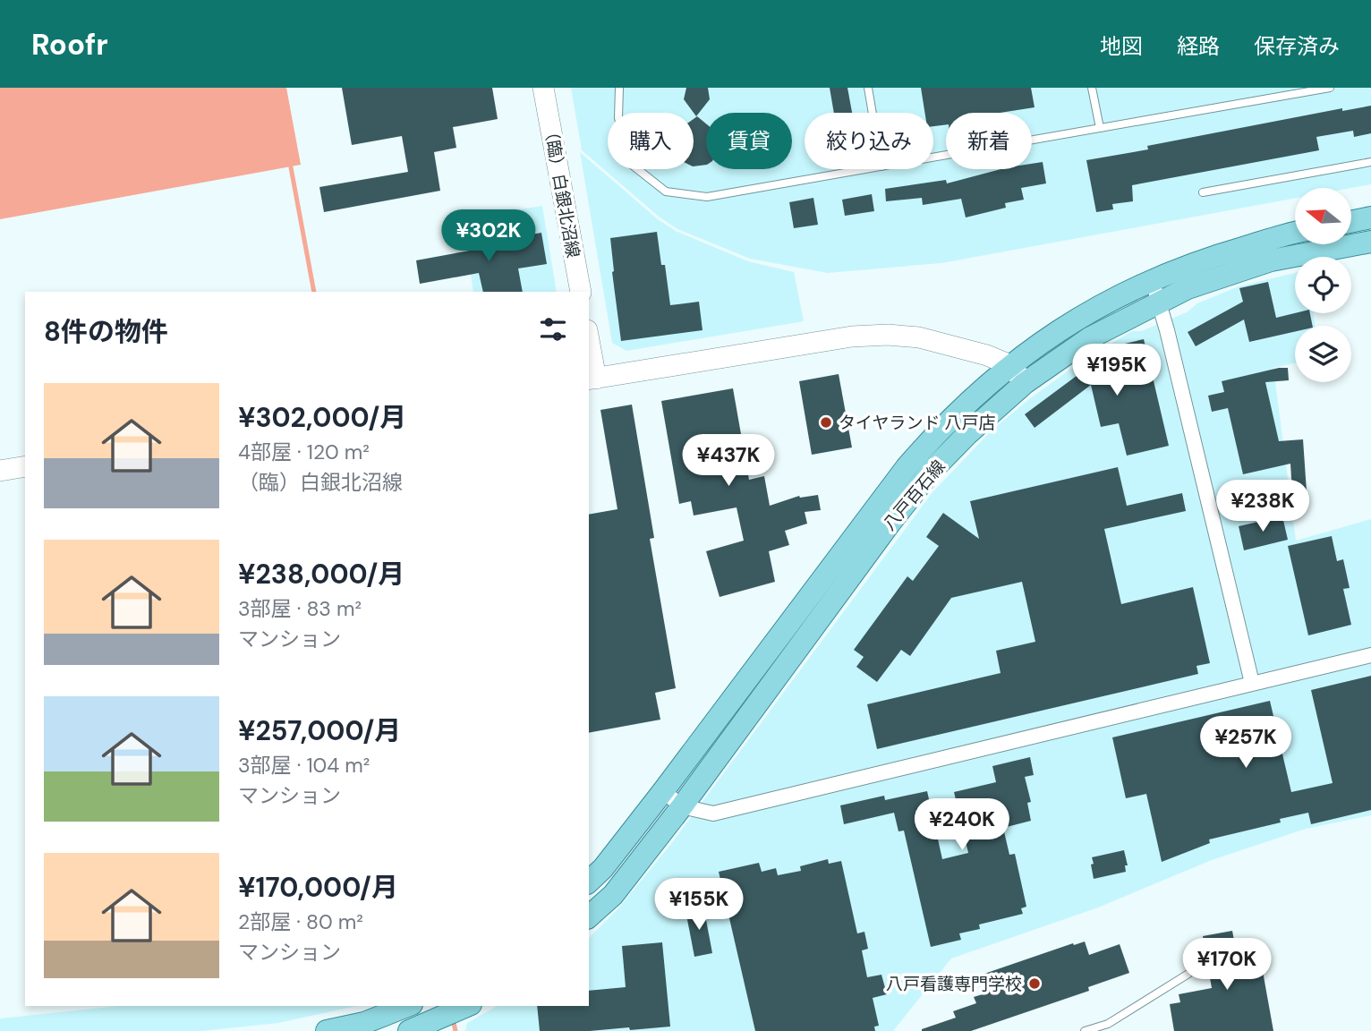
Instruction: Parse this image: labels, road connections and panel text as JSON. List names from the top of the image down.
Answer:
{
  "streets": {
    "main road": ["八戸百石線"],
    "street": ["（臨）白銀北沼線"]
  },
  "places": ["タイヤランド 八戸店", "八戸看護専門学校"],
  "north": "left",
  "page": {
    "header": "Roofr",
    "nav": ["地図", "経路", "保存済み"],
    "chip": [
      "購入",
      "賃貸",
      "絞り込み",
      "新着"
    ],
    "price": [
      "¥302K",
      "¥195K",
      "¥437K",
      "¥238K",
      "¥257K",
      "¥240K",
      "¥155K",
      "¥170K"
    ],
    "heading": "8件の物件",
    "list": [
      {
        "name": "¥302,000/月",
        "note": "4部屋 · 120 m² · （臨）白銀北沼線"
      },
      {
        "name": "¥238,000/月",
        "note": "3部屋 · 83 m² · マンション"
      },
      {
        "name": "¥257,000/月",
        "note": "3部屋 · 104 m² · マンション"
      },
      {
        "name": "¥170,000/月",
        "note": "2部屋 · 80 m² · マンション"
      }
    ]
  }
}
